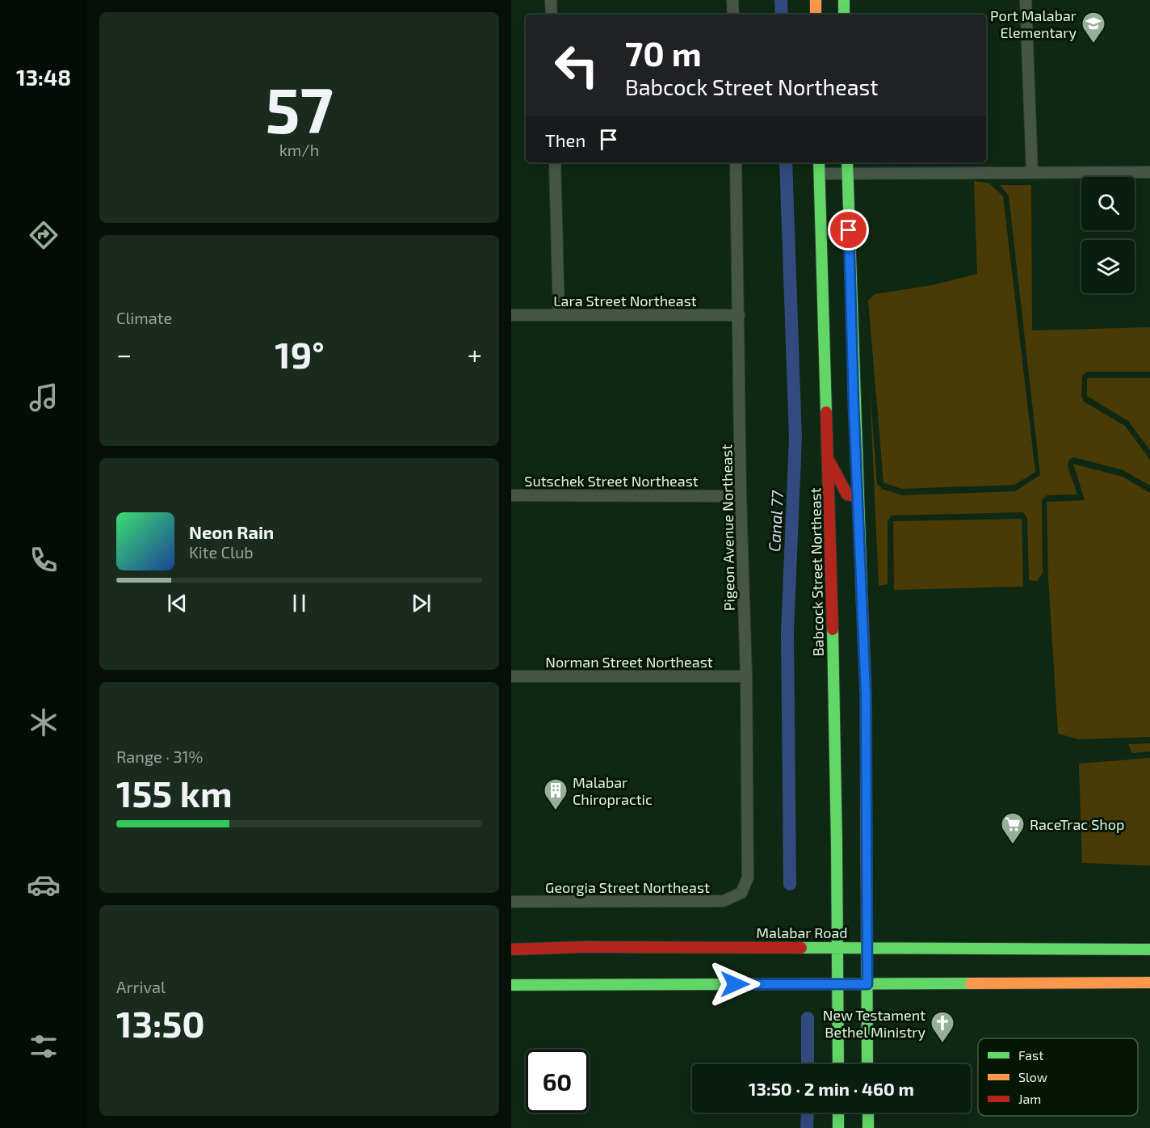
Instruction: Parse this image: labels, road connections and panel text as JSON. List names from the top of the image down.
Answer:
{
  "streets": {
    "main road": ["Babcock Street Northeast", "Malabar Road"],
    "street": [
      "Lara Street Northeast",
      "Sutschek Street Northeast",
      "Pigeon Avenue Northeast",
      "Norman Street Northeast",
      "Georgia Street Northeast"
    ]
  },
  "crossings": [
    ["Lara Street Northeast", "Pigeon Avenue Northeast"],
    ["Sutschek Street Northeast", "Pigeon Avenue Northeast"],
    ["Pigeon Avenue Northeast", "Norman Street Northeast"],
    ["Pigeon Avenue Northeast", "Georgia Street Northeast"],
    ["Babcock Street Northeast", "Malabar Road"]
  ],
  "water": ["Canal 77"],
  "places": {
    "school or university": ["Port Malabar Elementary"],
    "building": ["Malabar Chiropractic"],
    "supermarket": ["RaceTrac Shop"],
    "church": ["New Testament Bethel Ministry"]
  },
  "legend": ["Fast", "Slow", "Jam"],
  "page": {
    "tabs": "13:48",
    "tile": [
      ["57", "km/h"],
      "Climate",
      ["Range · 31%", "155 km"],
      ["Arrival", "13:50"]
    ],
    "turn": ["70 m", "Babcock Street Northeast"],
    "then": "Then",
    "heat": ["−", "19°", "+"],
    "song": ["Neon Rain", "Kite Club"],
    "limit": "60",
    "trip": "13:50 · 2 min · 460 m"
  }
}
